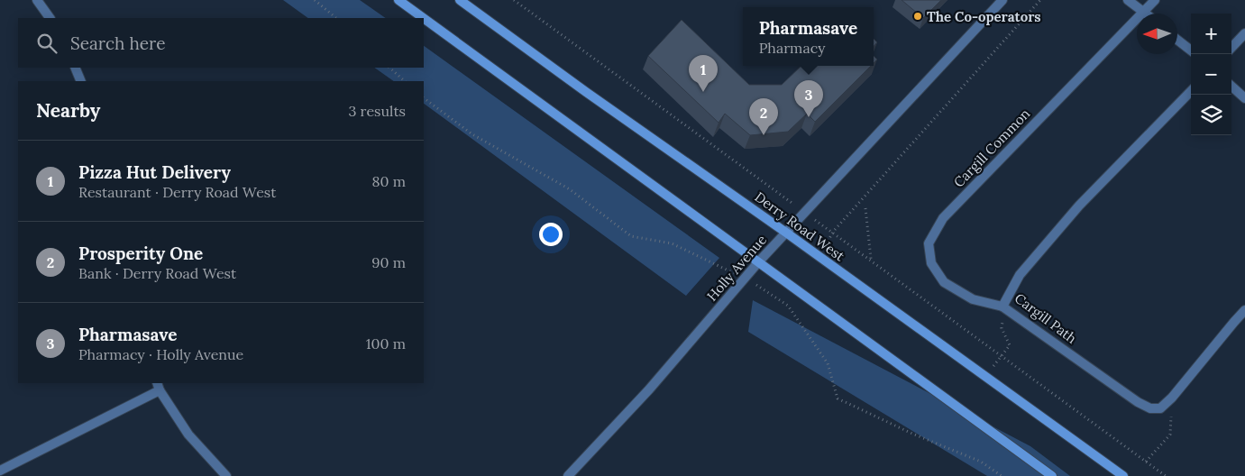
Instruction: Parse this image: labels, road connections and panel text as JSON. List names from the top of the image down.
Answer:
{
  "streets": {
    "main road": ["Derry Road West"],
    "street": ["Cargill Common", "Holly Avenue", "Cargill Path"]
  },
  "crossings": [
    ["Cargill Common", "Cargill Path"],
    ["Derry Road West", "Holly Avenue"]
  ],
  "places": ["The Co-operators"],
  "north": "left",
  "page": {
    "popup": ["Pharmasave", "Pharmacy"],
    "map_buttons": ["+", "−"],
    "search": "Search here",
    "pins": ["1", "3", "2"],
    "heading": ["Nearby", "3 results"],
    "list": [
      {
        "mark": "1",
        "name": "Pizza Hut Delivery",
        "note": "Restaurant · Derry Road West",
        "value": "80 m"
      },
      {
        "mark": "2",
        "name": "Prosperity One",
        "note": "Bank · Derry Road West",
        "value": "90 m"
      },
      {
        "mark": "3",
        "name": "Pharmasave",
        "note": "Pharmacy · Holly Avenue",
        "value": "100 m"
      }
    ]
  }
}
